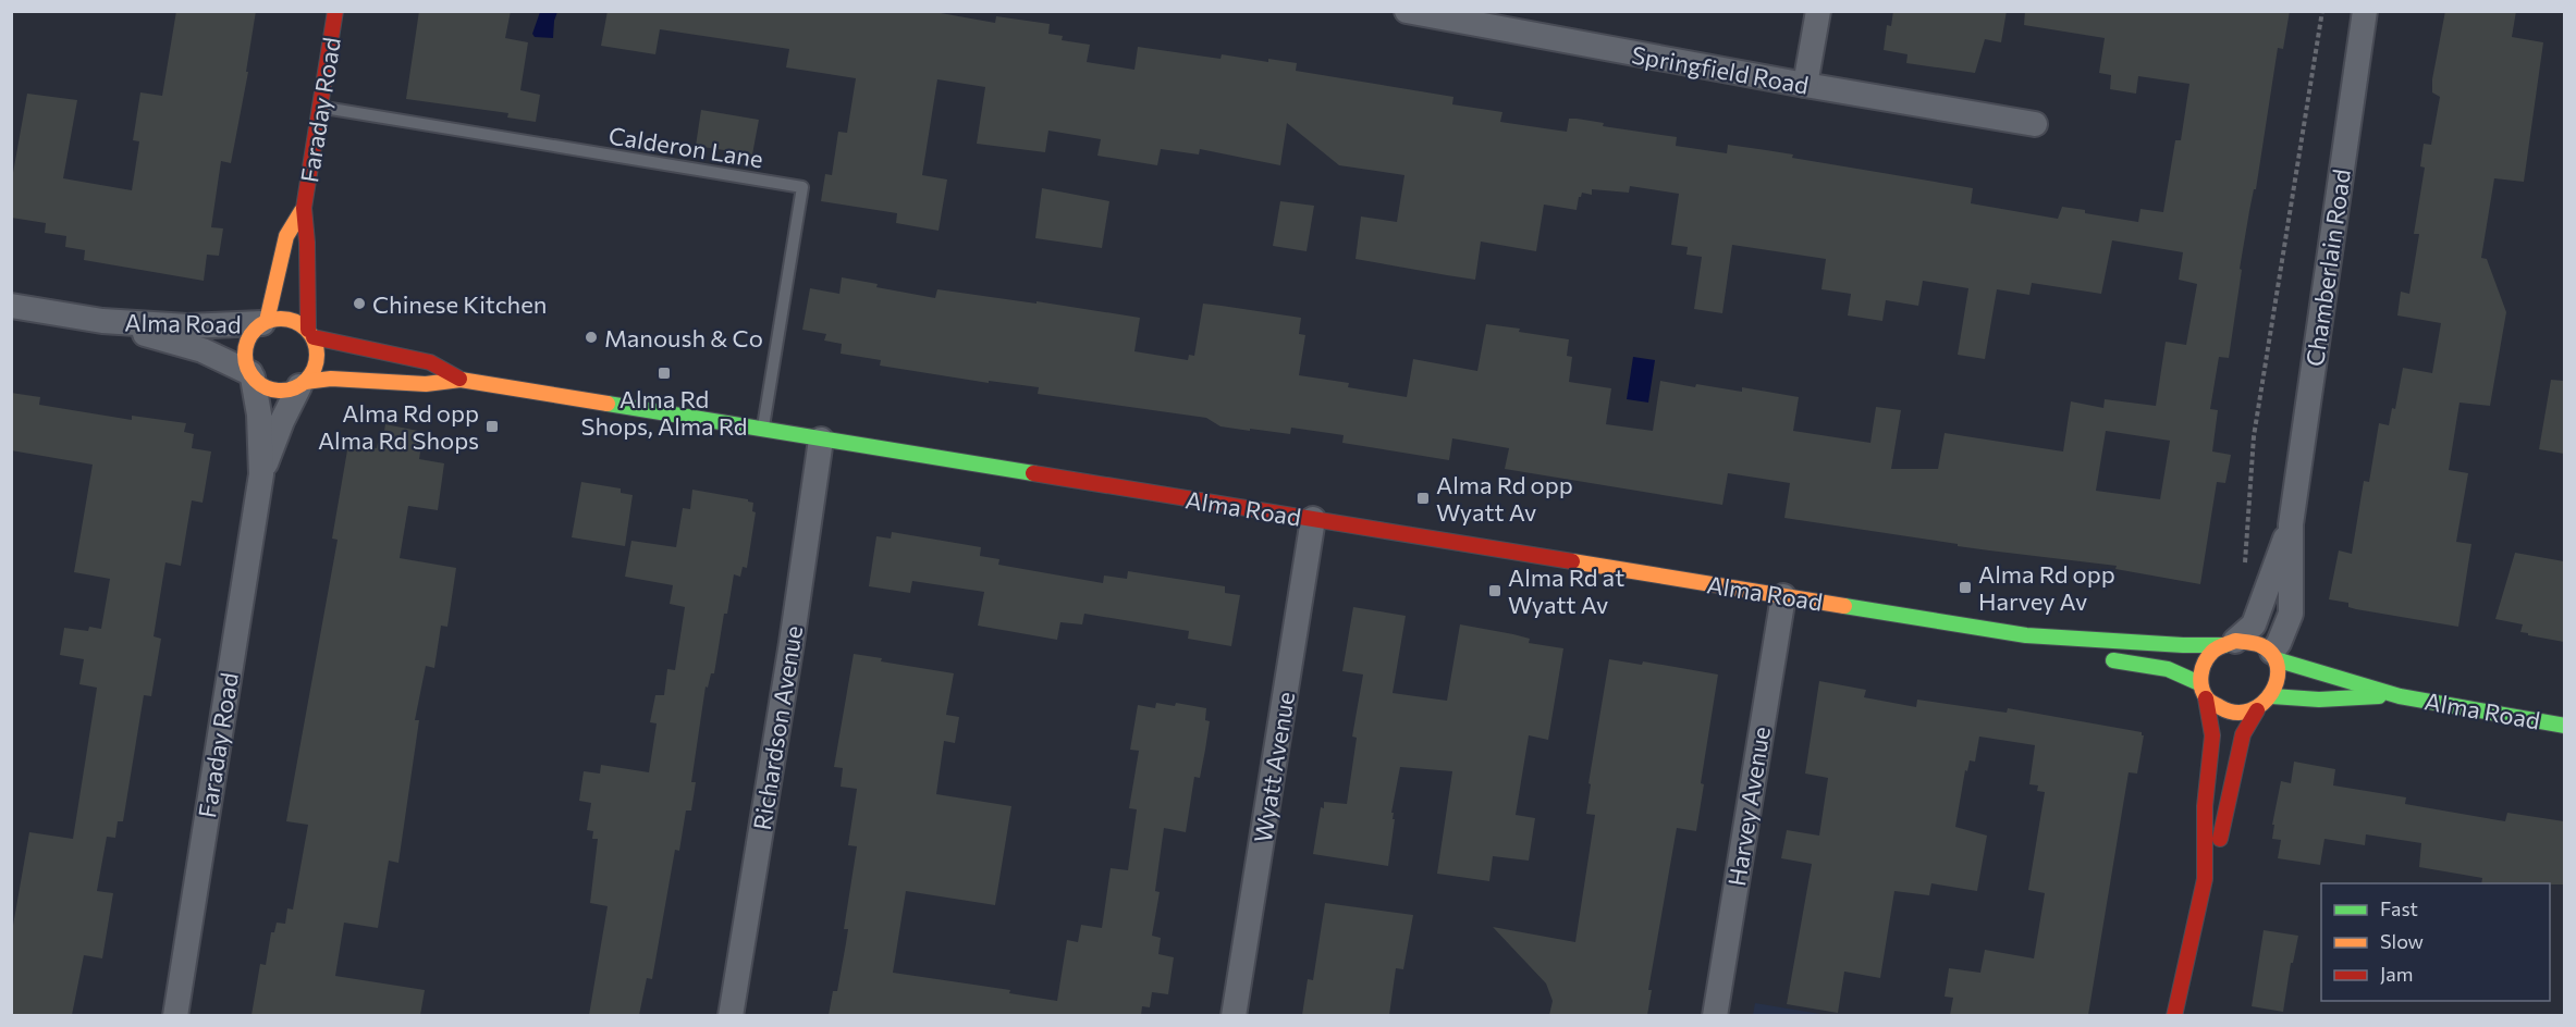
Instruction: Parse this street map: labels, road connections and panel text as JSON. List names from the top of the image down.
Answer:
{
  "streets": {
    "main road": ["Faraday Road", "Alma Road"],
    "street": [
      "Springfield Road",
      "Chamberlain Road",
      "Richardson Avenue",
      "Wyatt Avenue",
      "Harvey Avenue"
    ],
    "lane": ["Calderon Lane"]
  },
  "crossings": [
    ["Faraday Road", "Calderon Lane"],
    ["Faraday Road", "Alma Road"],
    ["Calderon Lane", "Alma Road"],
    ["Chamberlain Road", "Alma Road"],
    ["Alma Road", "Richardson Avenue"],
    ["Alma Road", "Wyatt Avenue"],
    ["Alma Road", "Harvey Avenue"]
  ],
  "places": {
    "other": ["Chinese Kitchen", "Manoush & Co"],
    "transit": [
      "Alma Rd Shops, Alma Rd",
      "Alma Rd opp Alma Rd Shops",
      "Alma Rd opp Wyatt Av",
      "Alma Rd opp Harvey Av",
      "Alma Rd at Wyatt Av"
    ]
  },
  "legend": ["Fast", "Slow", "Jam"]
}
